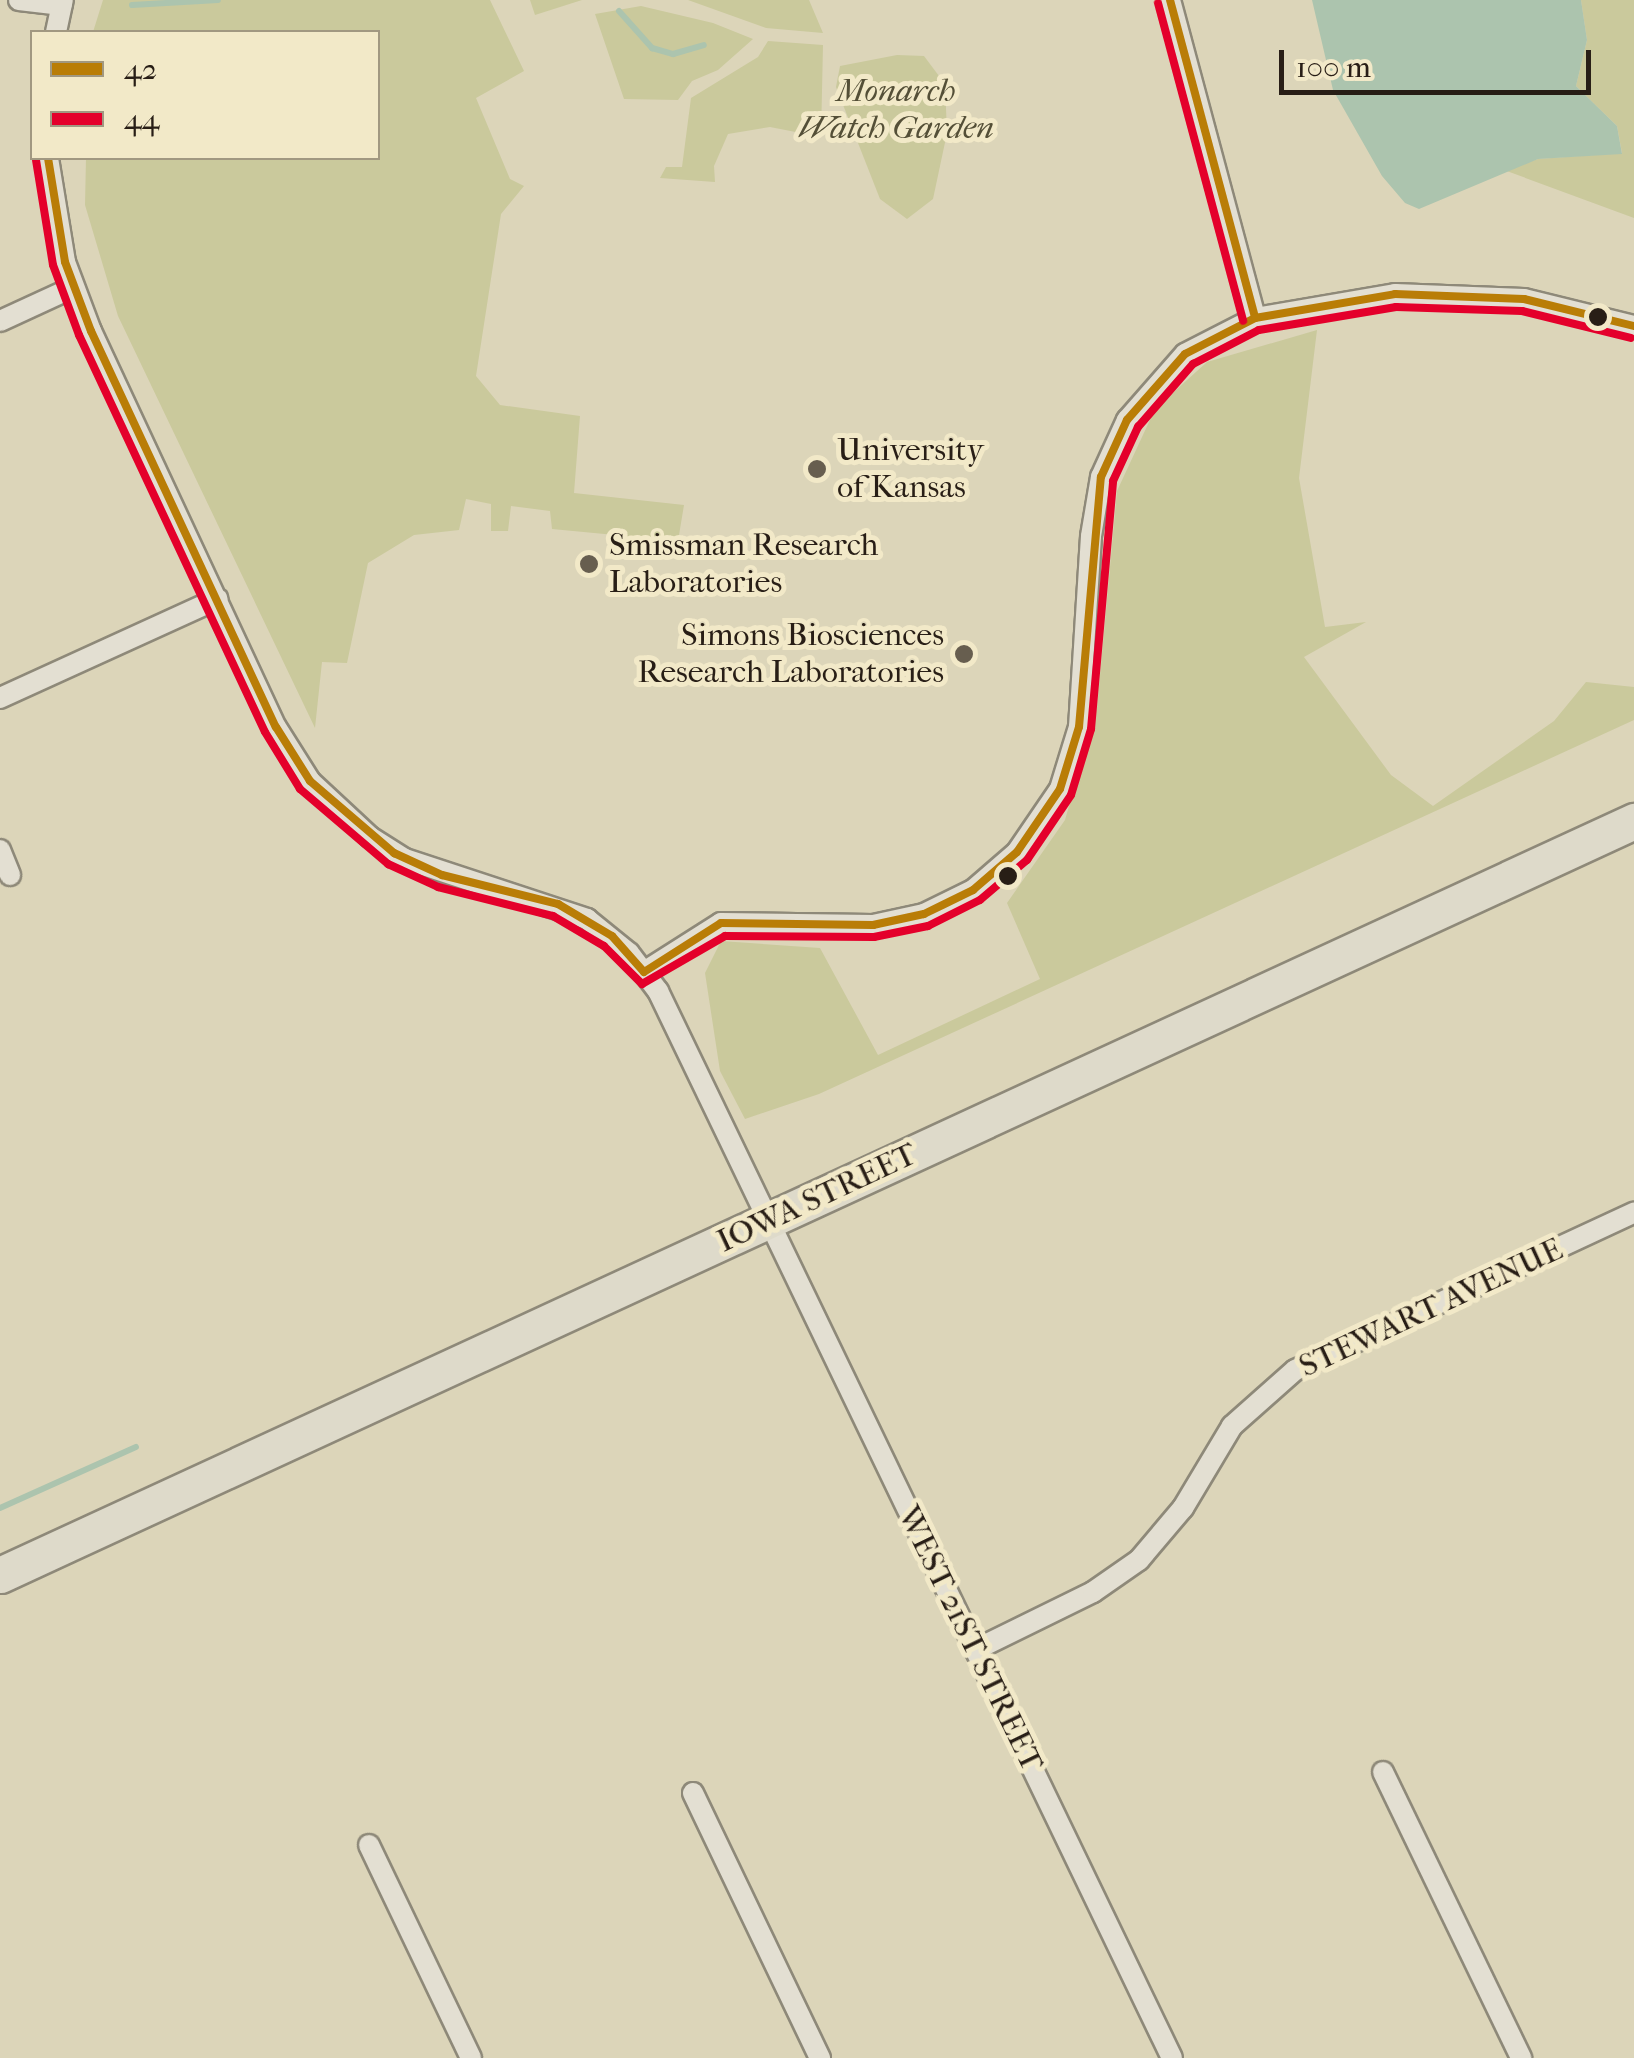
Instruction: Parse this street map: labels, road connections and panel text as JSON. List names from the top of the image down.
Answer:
{
  "streets": {
    "highway": ["IOWA STREET"],
    "street": ["STEWART AVENUE", "WEST 21ST STREET"]
  },
  "crossings": [
    ["IOWA STREET", "WEST 21ST STREET"],
    ["STEWART AVENUE", "WEST 21ST STREET"]
  ],
  "parks": ["Monarch Watch Garden"],
  "places": ["University of Kansas", "Smissman Research Laboratories", "Simons Biosciences Research Laboratories"],
  "lines": ["transit line 42", "transit line 44"],
  "legend": ["42", "44"],
  "scale_bar": "100 m"
}
